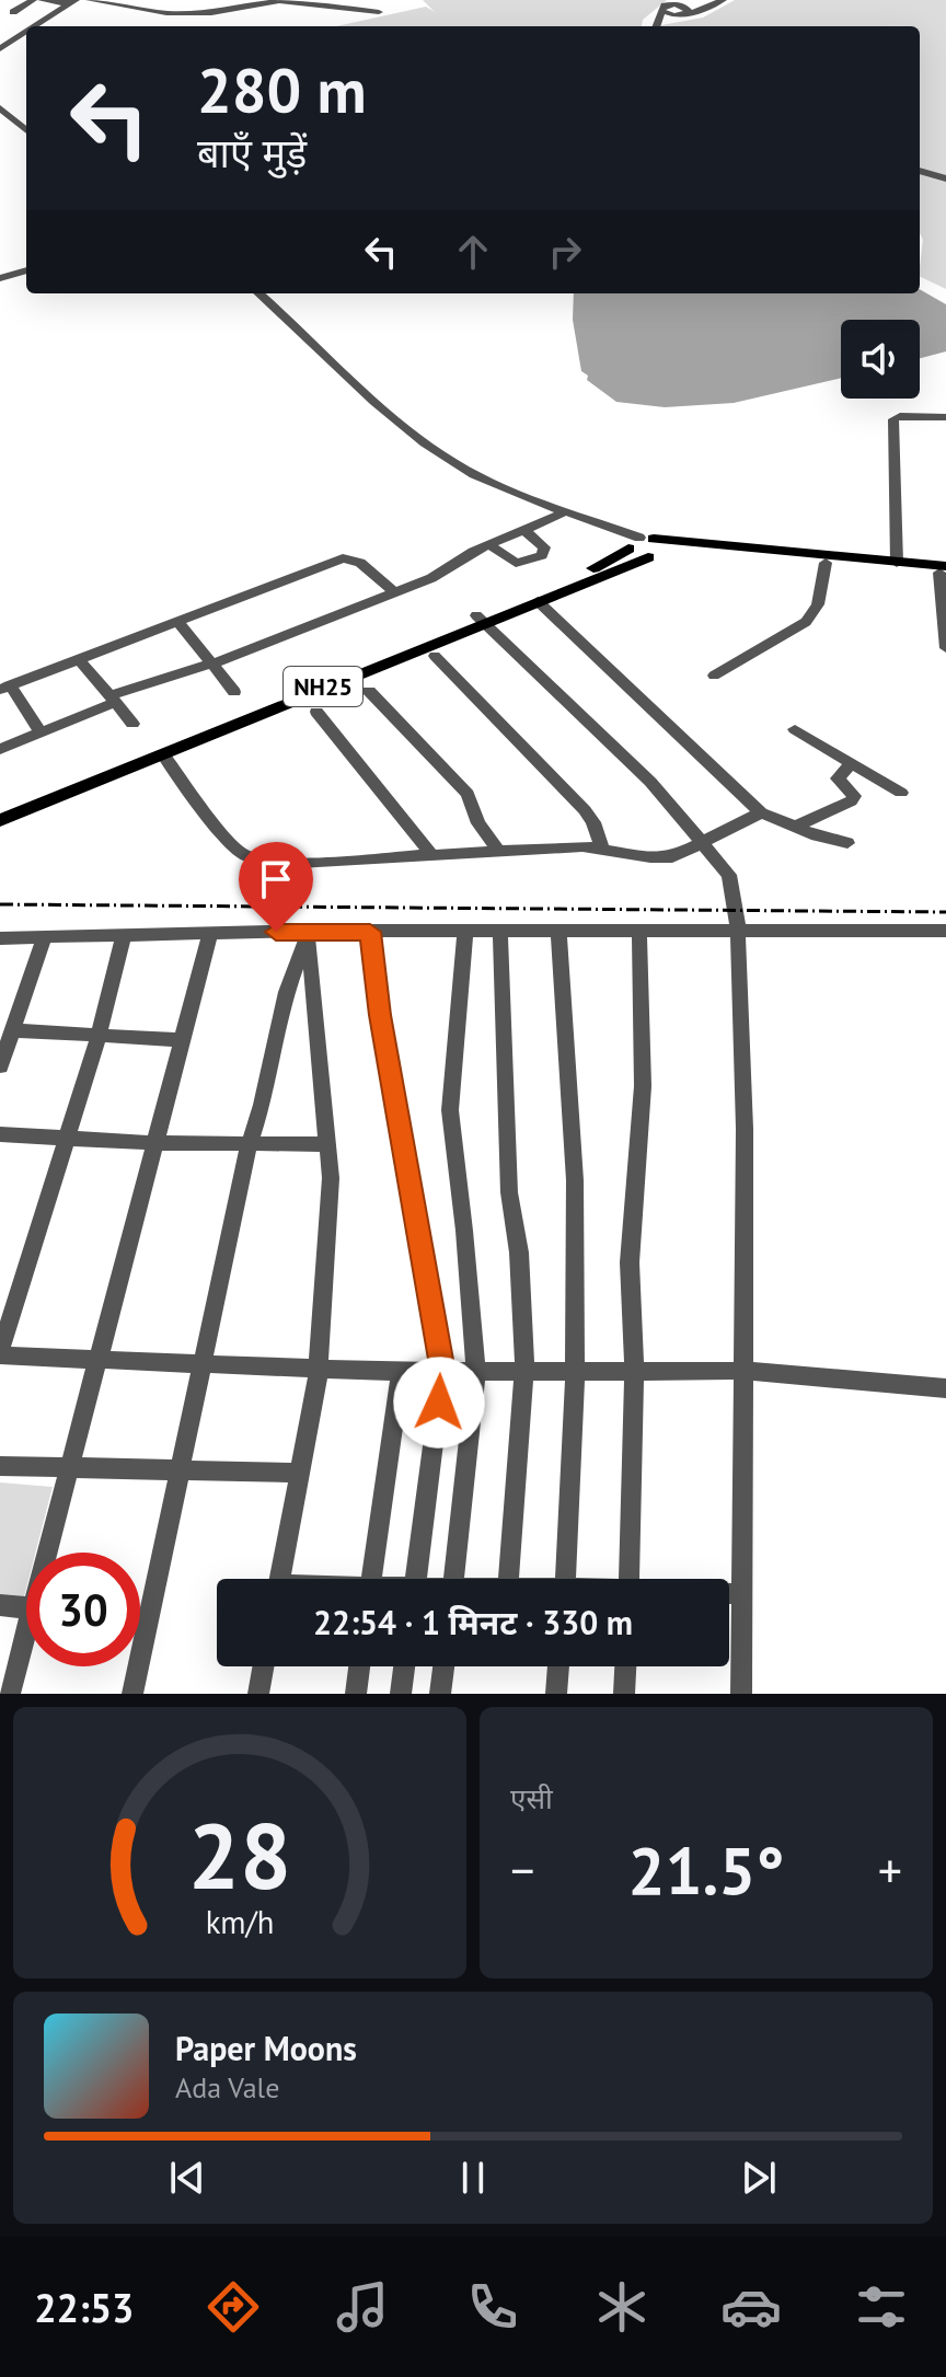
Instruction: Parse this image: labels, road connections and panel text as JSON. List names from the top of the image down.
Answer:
{
  "streets": {
    "main road": ["NH25"]
  },
  "page": {
    "turn": ["280 m", "बाएँ मुड़ें"],
    "limit": "30",
    "trip": "22:54 · 1 मिनट · 330 m",
    "tile": "एसी",
    "heat": ["−", "21.5°", "+"],
    "song": ["Paper Moons", "Ada Vale"],
    "tabs": "22:53",
    "gauge": ["28", "km/h"]
  }
}
